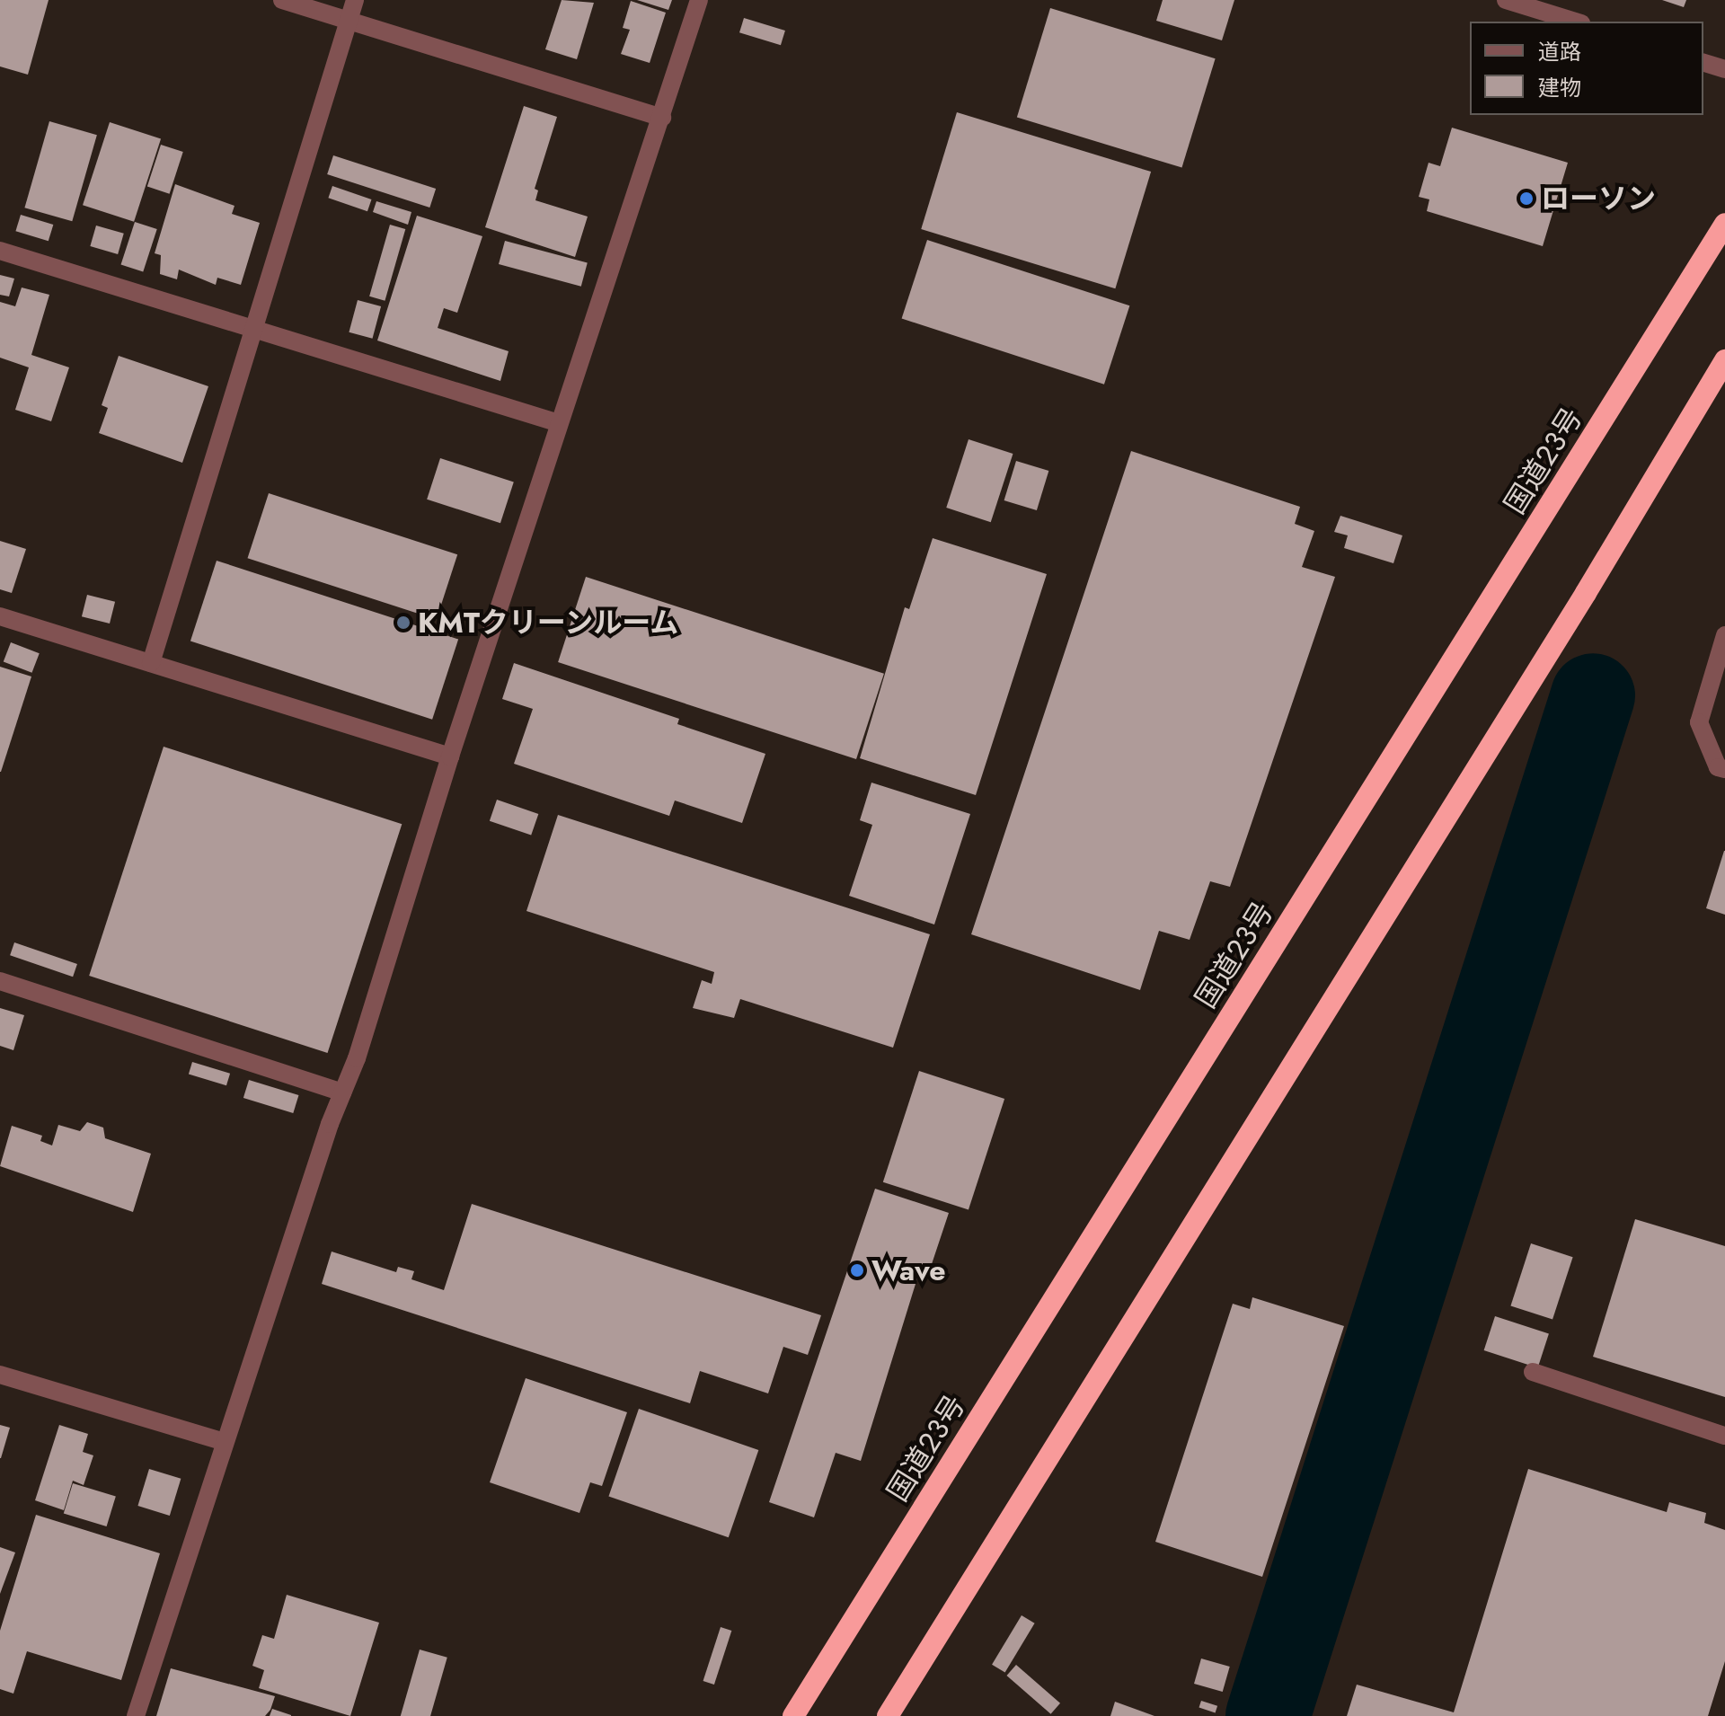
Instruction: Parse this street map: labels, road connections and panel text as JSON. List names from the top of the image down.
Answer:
{
  "streets": {
    "highway": ["国道23号"]
  },
  "places": ["ローソン", "KMTクリーンルーム", "Wave"],
  "legend": ["道路", "建物"]
}
